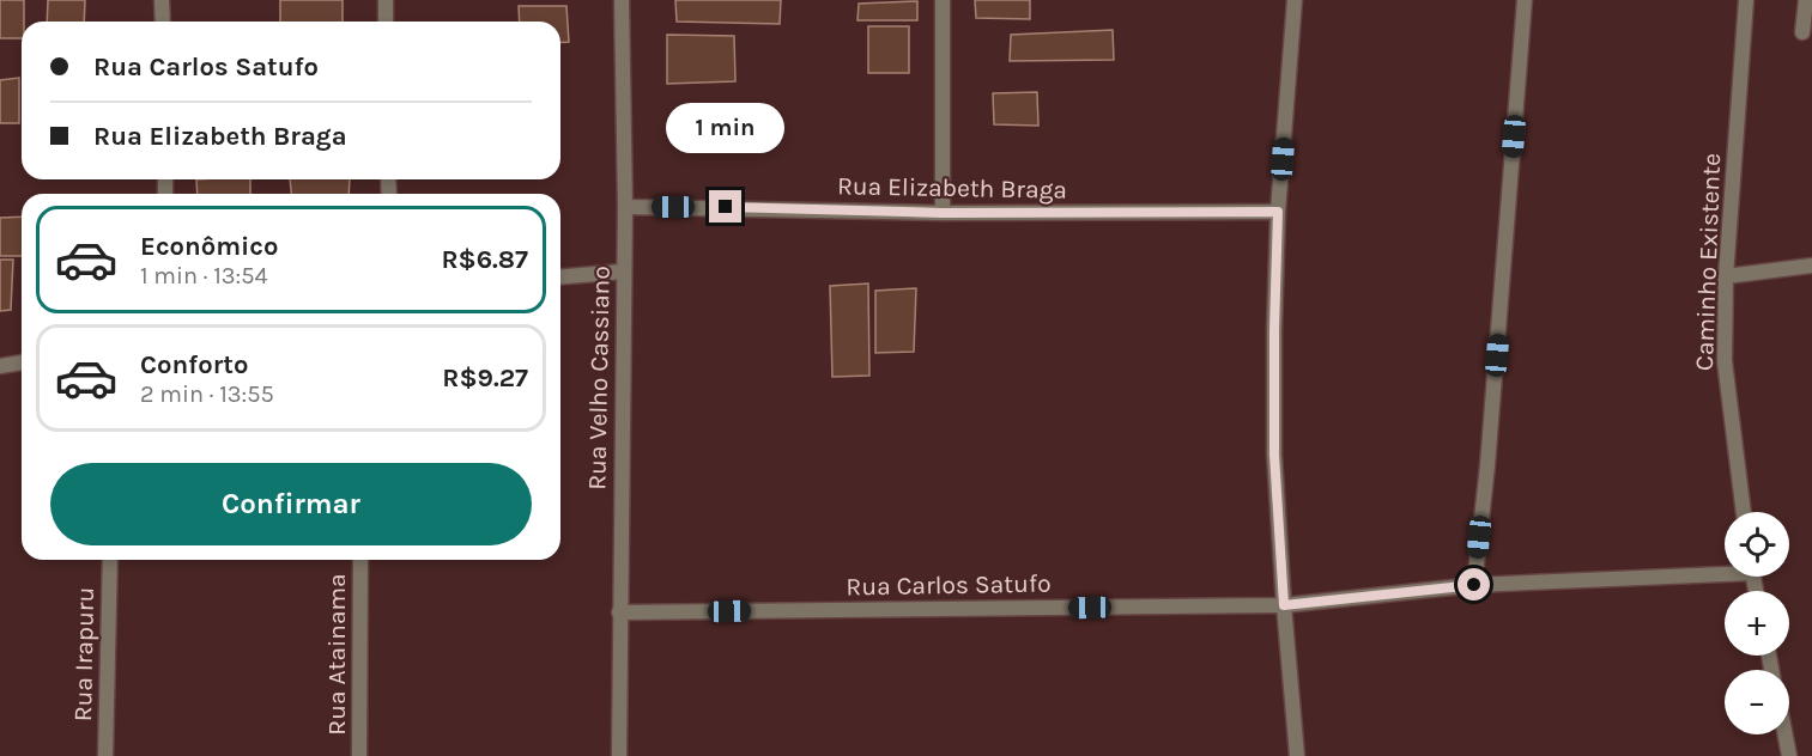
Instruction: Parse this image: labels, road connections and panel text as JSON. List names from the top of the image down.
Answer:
{
  "streets": {
    "street": [
      "Rua Elizabeth Braga",
      "Caminho Existente",
      "Rua Velho Cassiano",
      "Rua Carlos Satufo",
      "Rua Irapuru",
      "Rua Atainama"
    ]
  },
  "crossings": [
    ["Rua Elizabeth Braga", "Rua Velho Cassiano"],
    ["Rua Velho Cassiano", "Rua Carlos Satufo"]
  ],
  "page": {
    "banner": ["Rua Carlos Satufo", "Rua Elizabeth Braga"],
    "bubble": "1 min",
    "list": [
      {
        "name": "Econômico",
        "note": "1 min · 13:54",
        "value": "R$6.87"
      },
      {
        "name": "Conforto",
        "note": "2 min · 13:55",
        "value": "R$9.27"
      }
    ],
    "buttons": "Confirmar",
    "map_buttons": ["+", "−"]
  }
}
